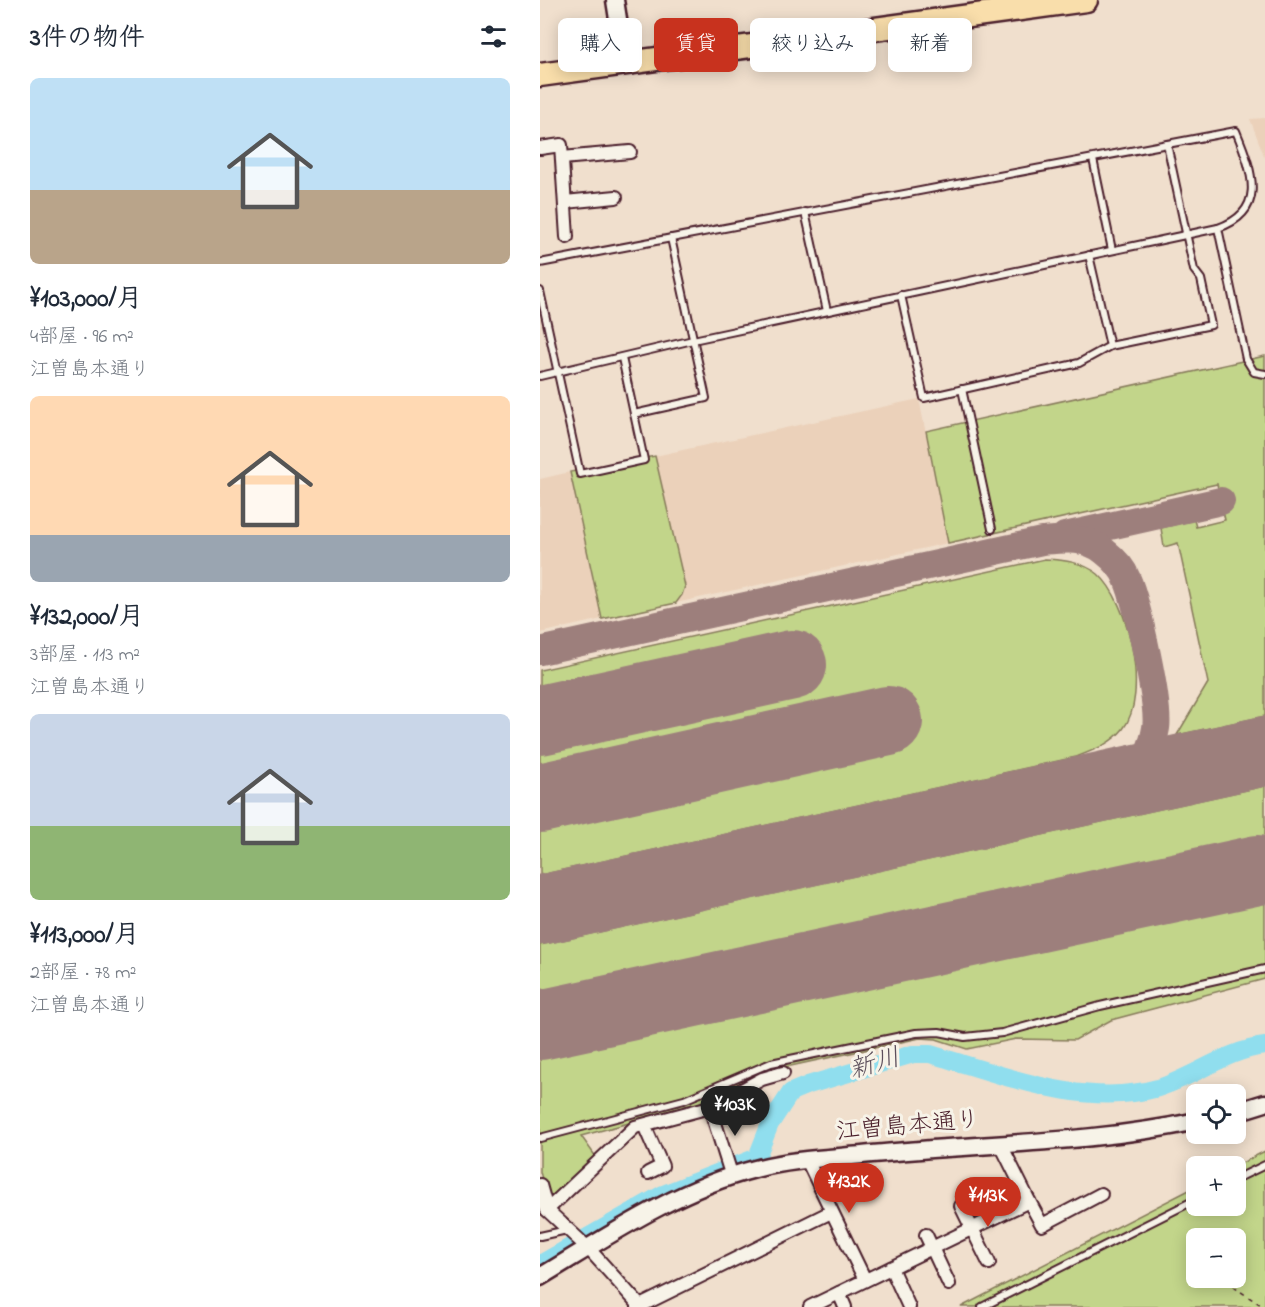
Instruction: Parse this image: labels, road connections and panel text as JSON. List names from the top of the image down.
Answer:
{
  "streets": {
    "street": ["江曽島本通り"]
  },
  "water": ["新川"],
  "page": {
    "heading": "3件の物件",
    "chip": [
      "購入",
      "賃貸",
      "絞り込み",
      "新着"
    ],
    "list": [
      {
        "name": "¥103,000/月",
        "note": "4部屋 · 96 m² · 江曽島本通り"
      },
      {
        "name": "¥132,000/月",
        "note": "3部屋 · 113 m² · 江曽島本通り"
      },
      {
        "name": "¥113,000/月",
        "note": "2部屋 · 78 m² · 江曽島本通り"
      }
    ],
    "map_buttons": ["+", "−"],
    "price": ["¥103K", "¥132K", "¥113K"]
  }
}
